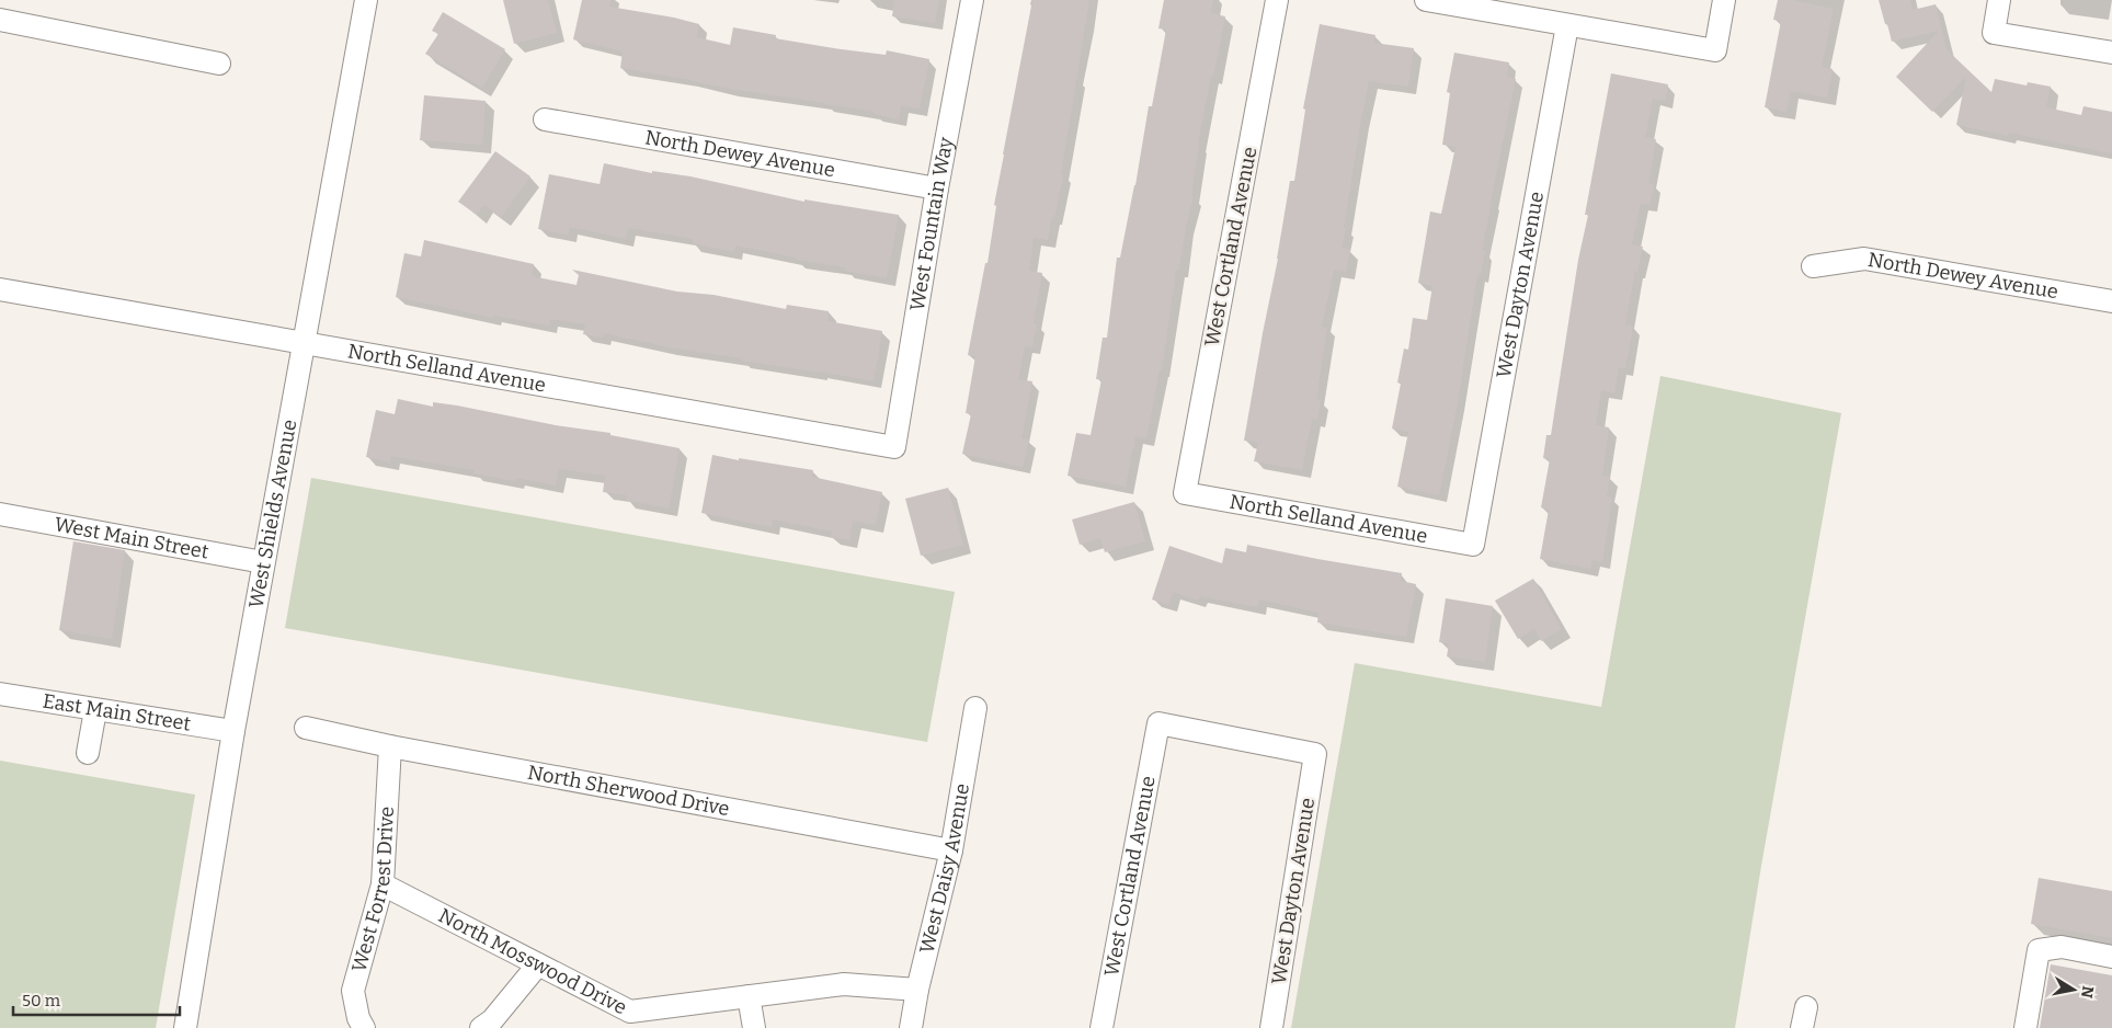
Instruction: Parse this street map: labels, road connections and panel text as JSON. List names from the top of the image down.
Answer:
{
  "streets": {
    "street": [
      "North Dewey Avenue",
      "West Fountain Way",
      "West Cortland Avenue",
      "West Dayton Avenue",
      "North Selland Avenue",
      "West Shields Avenue",
      "West Main Street",
      "East Main Street",
      "North Sherwood Drive",
      "West Daisy Avenue",
      "West Forrest Drive",
      "North Mosswood Drive"
    ]
  },
  "crossings": [
    ["North Dewey Avenue", "West Fountain Way"],
    ["West Fountain Way", "North Selland Avenue"],
    ["West Cortland Avenue", "West Dayton Avenue"],
    ["West Cortland Avenue", "North Selland Avenue"],
    ["West Dayton Avenue", "North Selland Avenue"],
    ["North Selland Avenue", "West Shields Avenue"],
    ["West Shields Avenue", "West Main Street"],
    ["West Shields Avenue", "East Main Street"],
    ["North Sherwood Drive", "West Daisy Avenue"],
    ["North Sherwood Drive", "West Forrest Drive"],
    ["West Daisy Avenue", "North Mosswood Drive"],
    ["West Forrest Drive", "North Mosswood Drive"]
  ],
  "scale_bar": "50 m",
  "north": "right"
}
